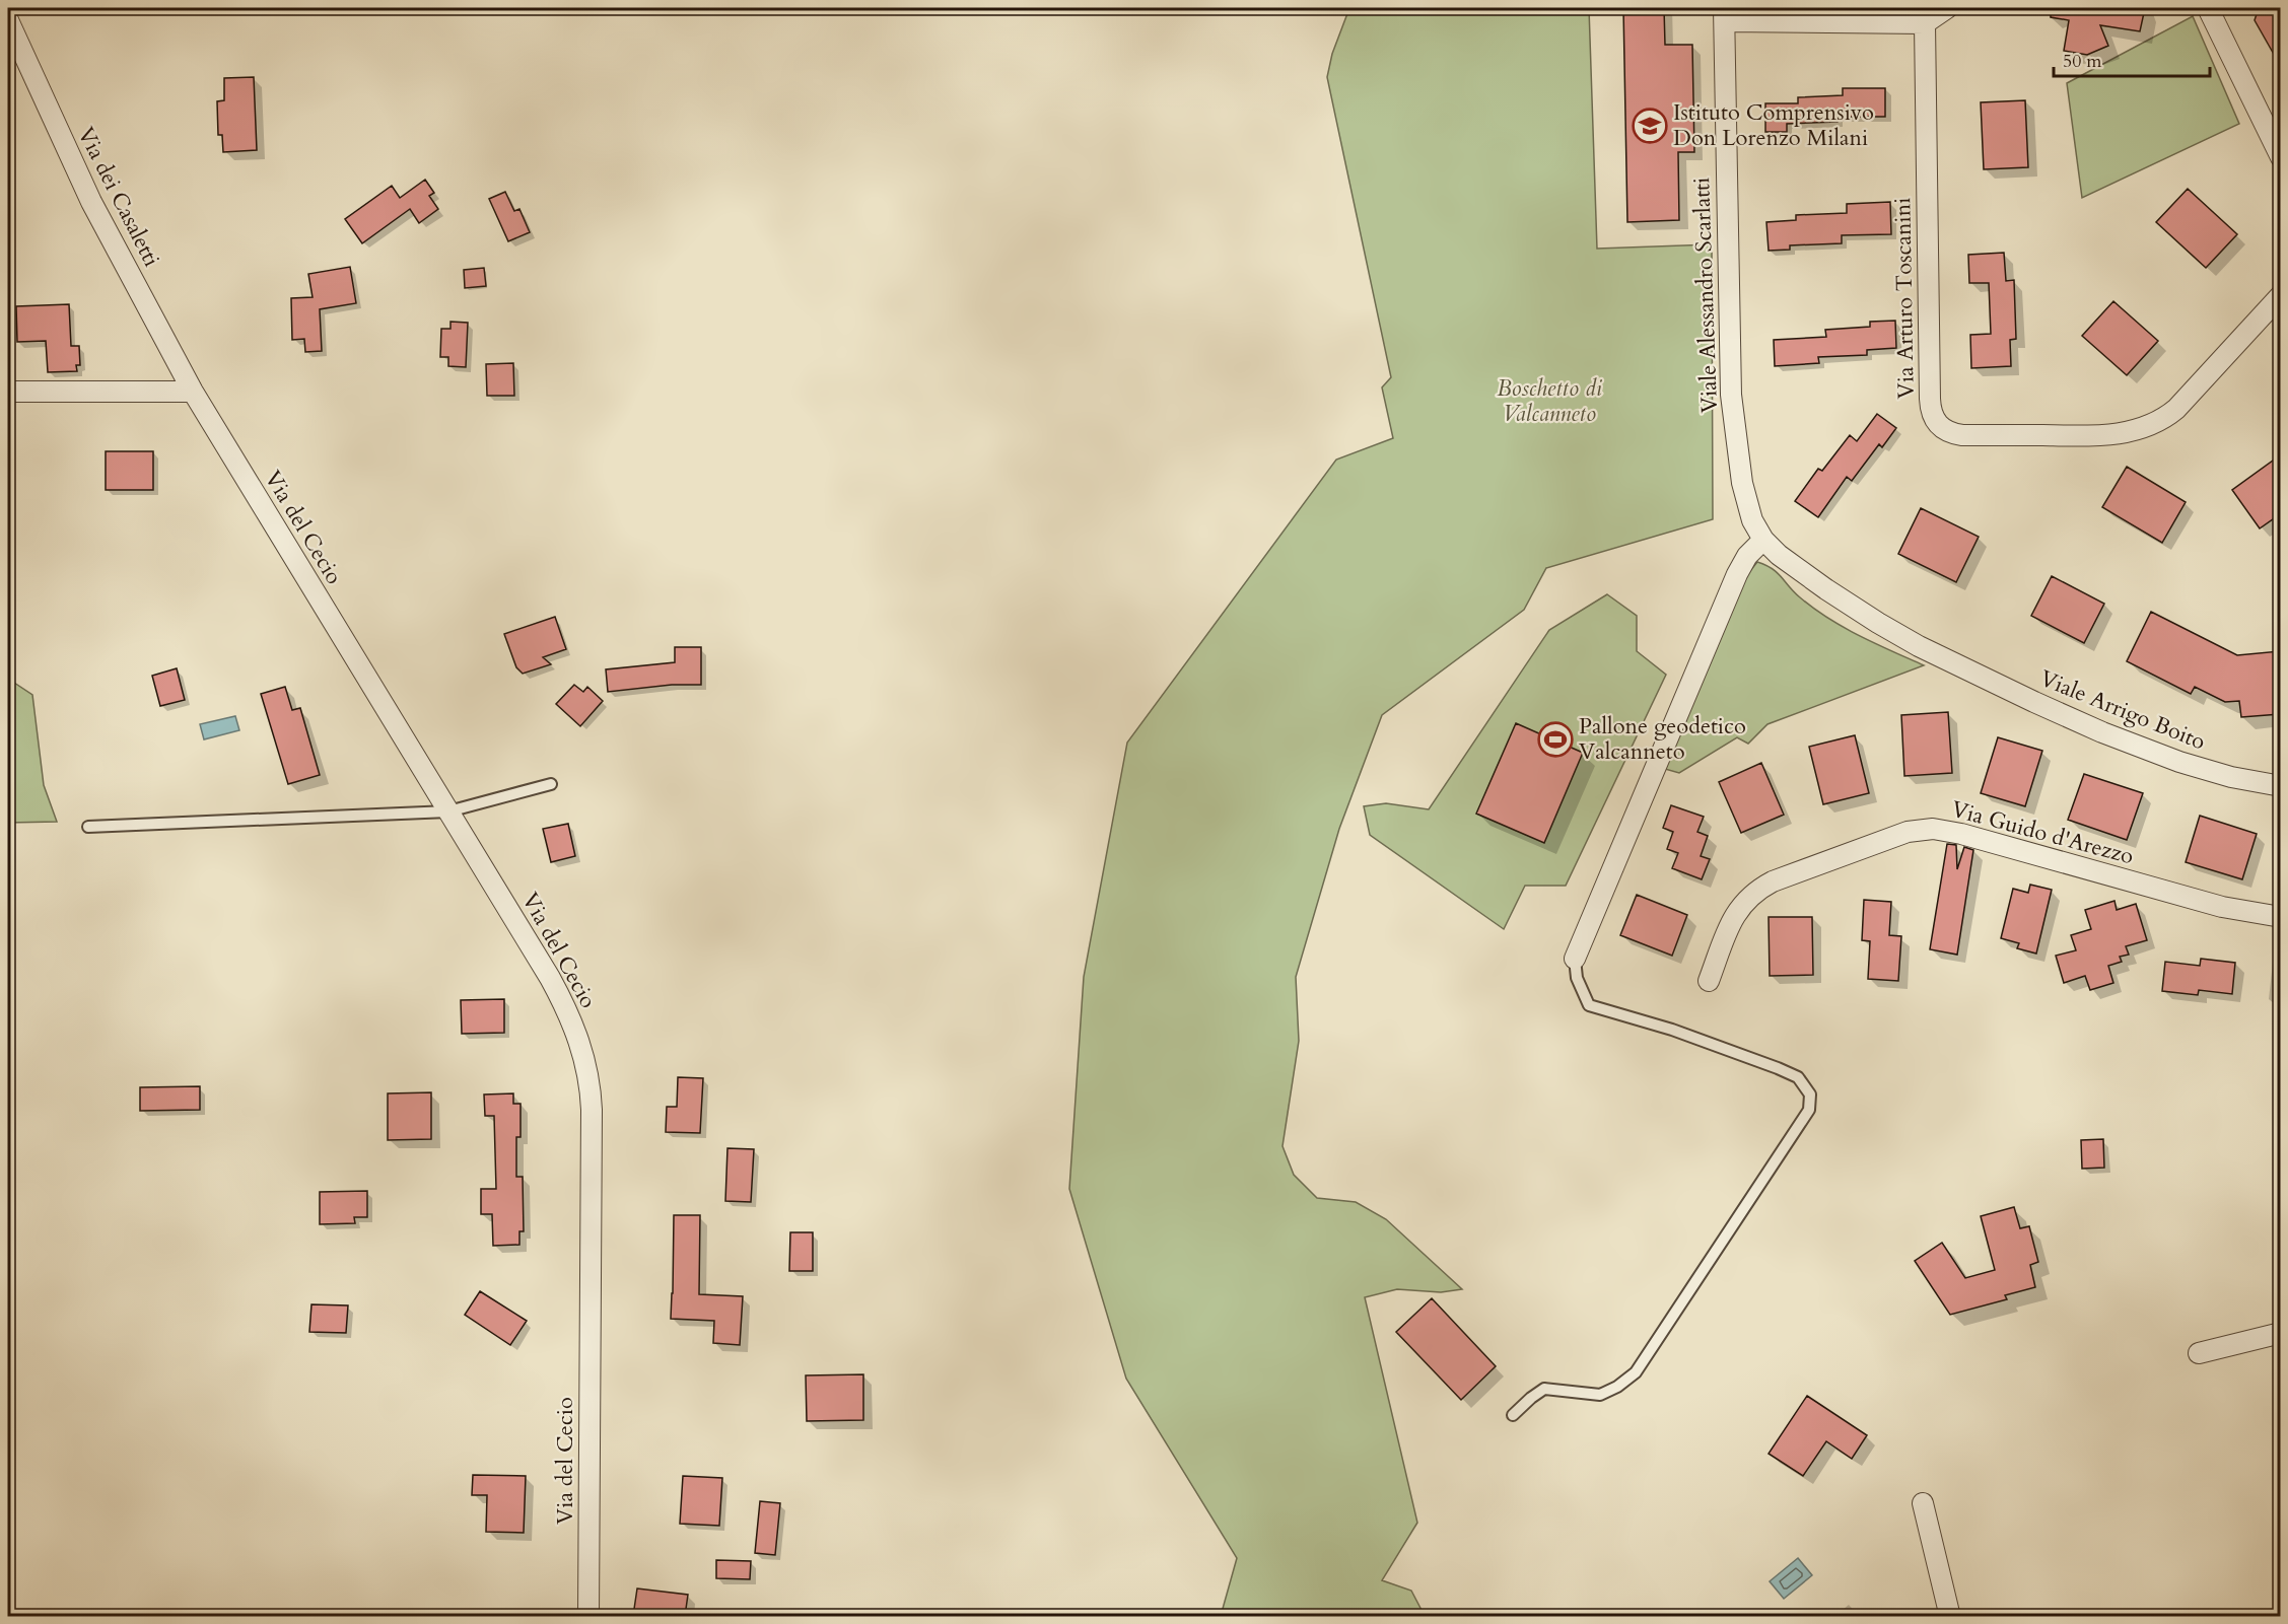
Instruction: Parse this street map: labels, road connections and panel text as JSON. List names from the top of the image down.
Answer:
{
  "streets": {
    "street": [
      "Via dei Casaletti",
      "Viale Alessandro Scarlatti",
      "Via Arturo Toscanini",
      "Via del Cecio",
      "Viale Arrigo Boito",
      "Via Guido d'Arezzo"
    ]
  },
  "crossings": [
    ["Via dei Casaletti", "Via del Cecio"],
    ["Viale Alessandro Scarlatti", "Viale Arrigo Boito"]
  ],
  "parks": ["Boschetto di Valcanneto"],
  "places": {
    "school or university": ["Istituto Comprensivo Don Lorenzo Milani"],
    "sports": ["Pallone geodetico Valcanneto"]
  },
  "scale_bar": "50 m"
}
